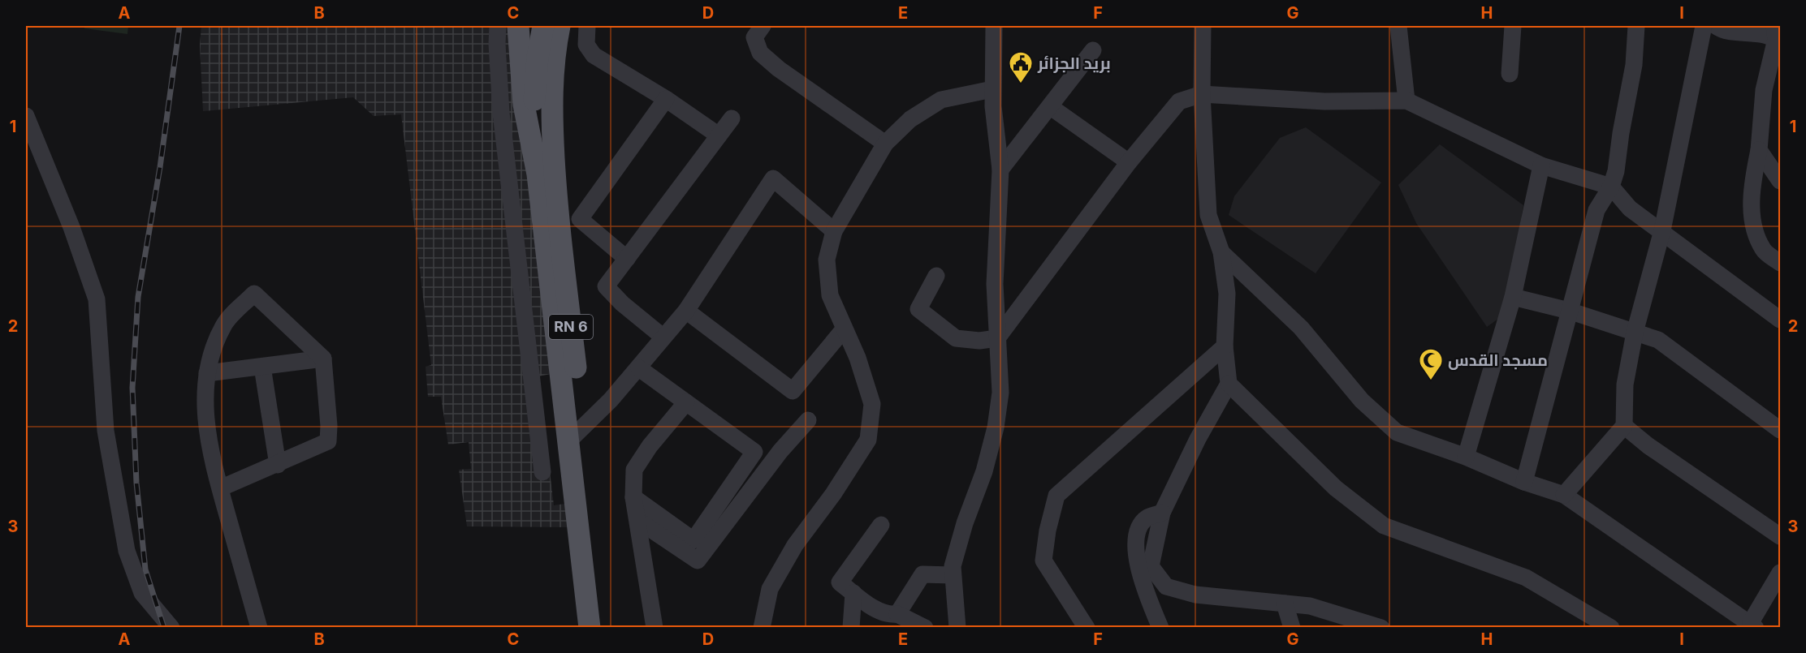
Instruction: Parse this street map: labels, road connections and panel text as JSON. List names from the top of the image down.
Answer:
{
  "streets": {
    "main road": ["RN 6"]
  },
  "places": {
    "public building": ["بريد الجزائر"],
    "mosque": ["مسجد القدس"]
  },
  "grid": {
    "columns": [
      "A",
      "B",
      "C",
      "D",
      "E",
      "F",
      "G",
      "H",
      "I"
    ],
    "rows": ["1", "2", "3"]
  }
}
